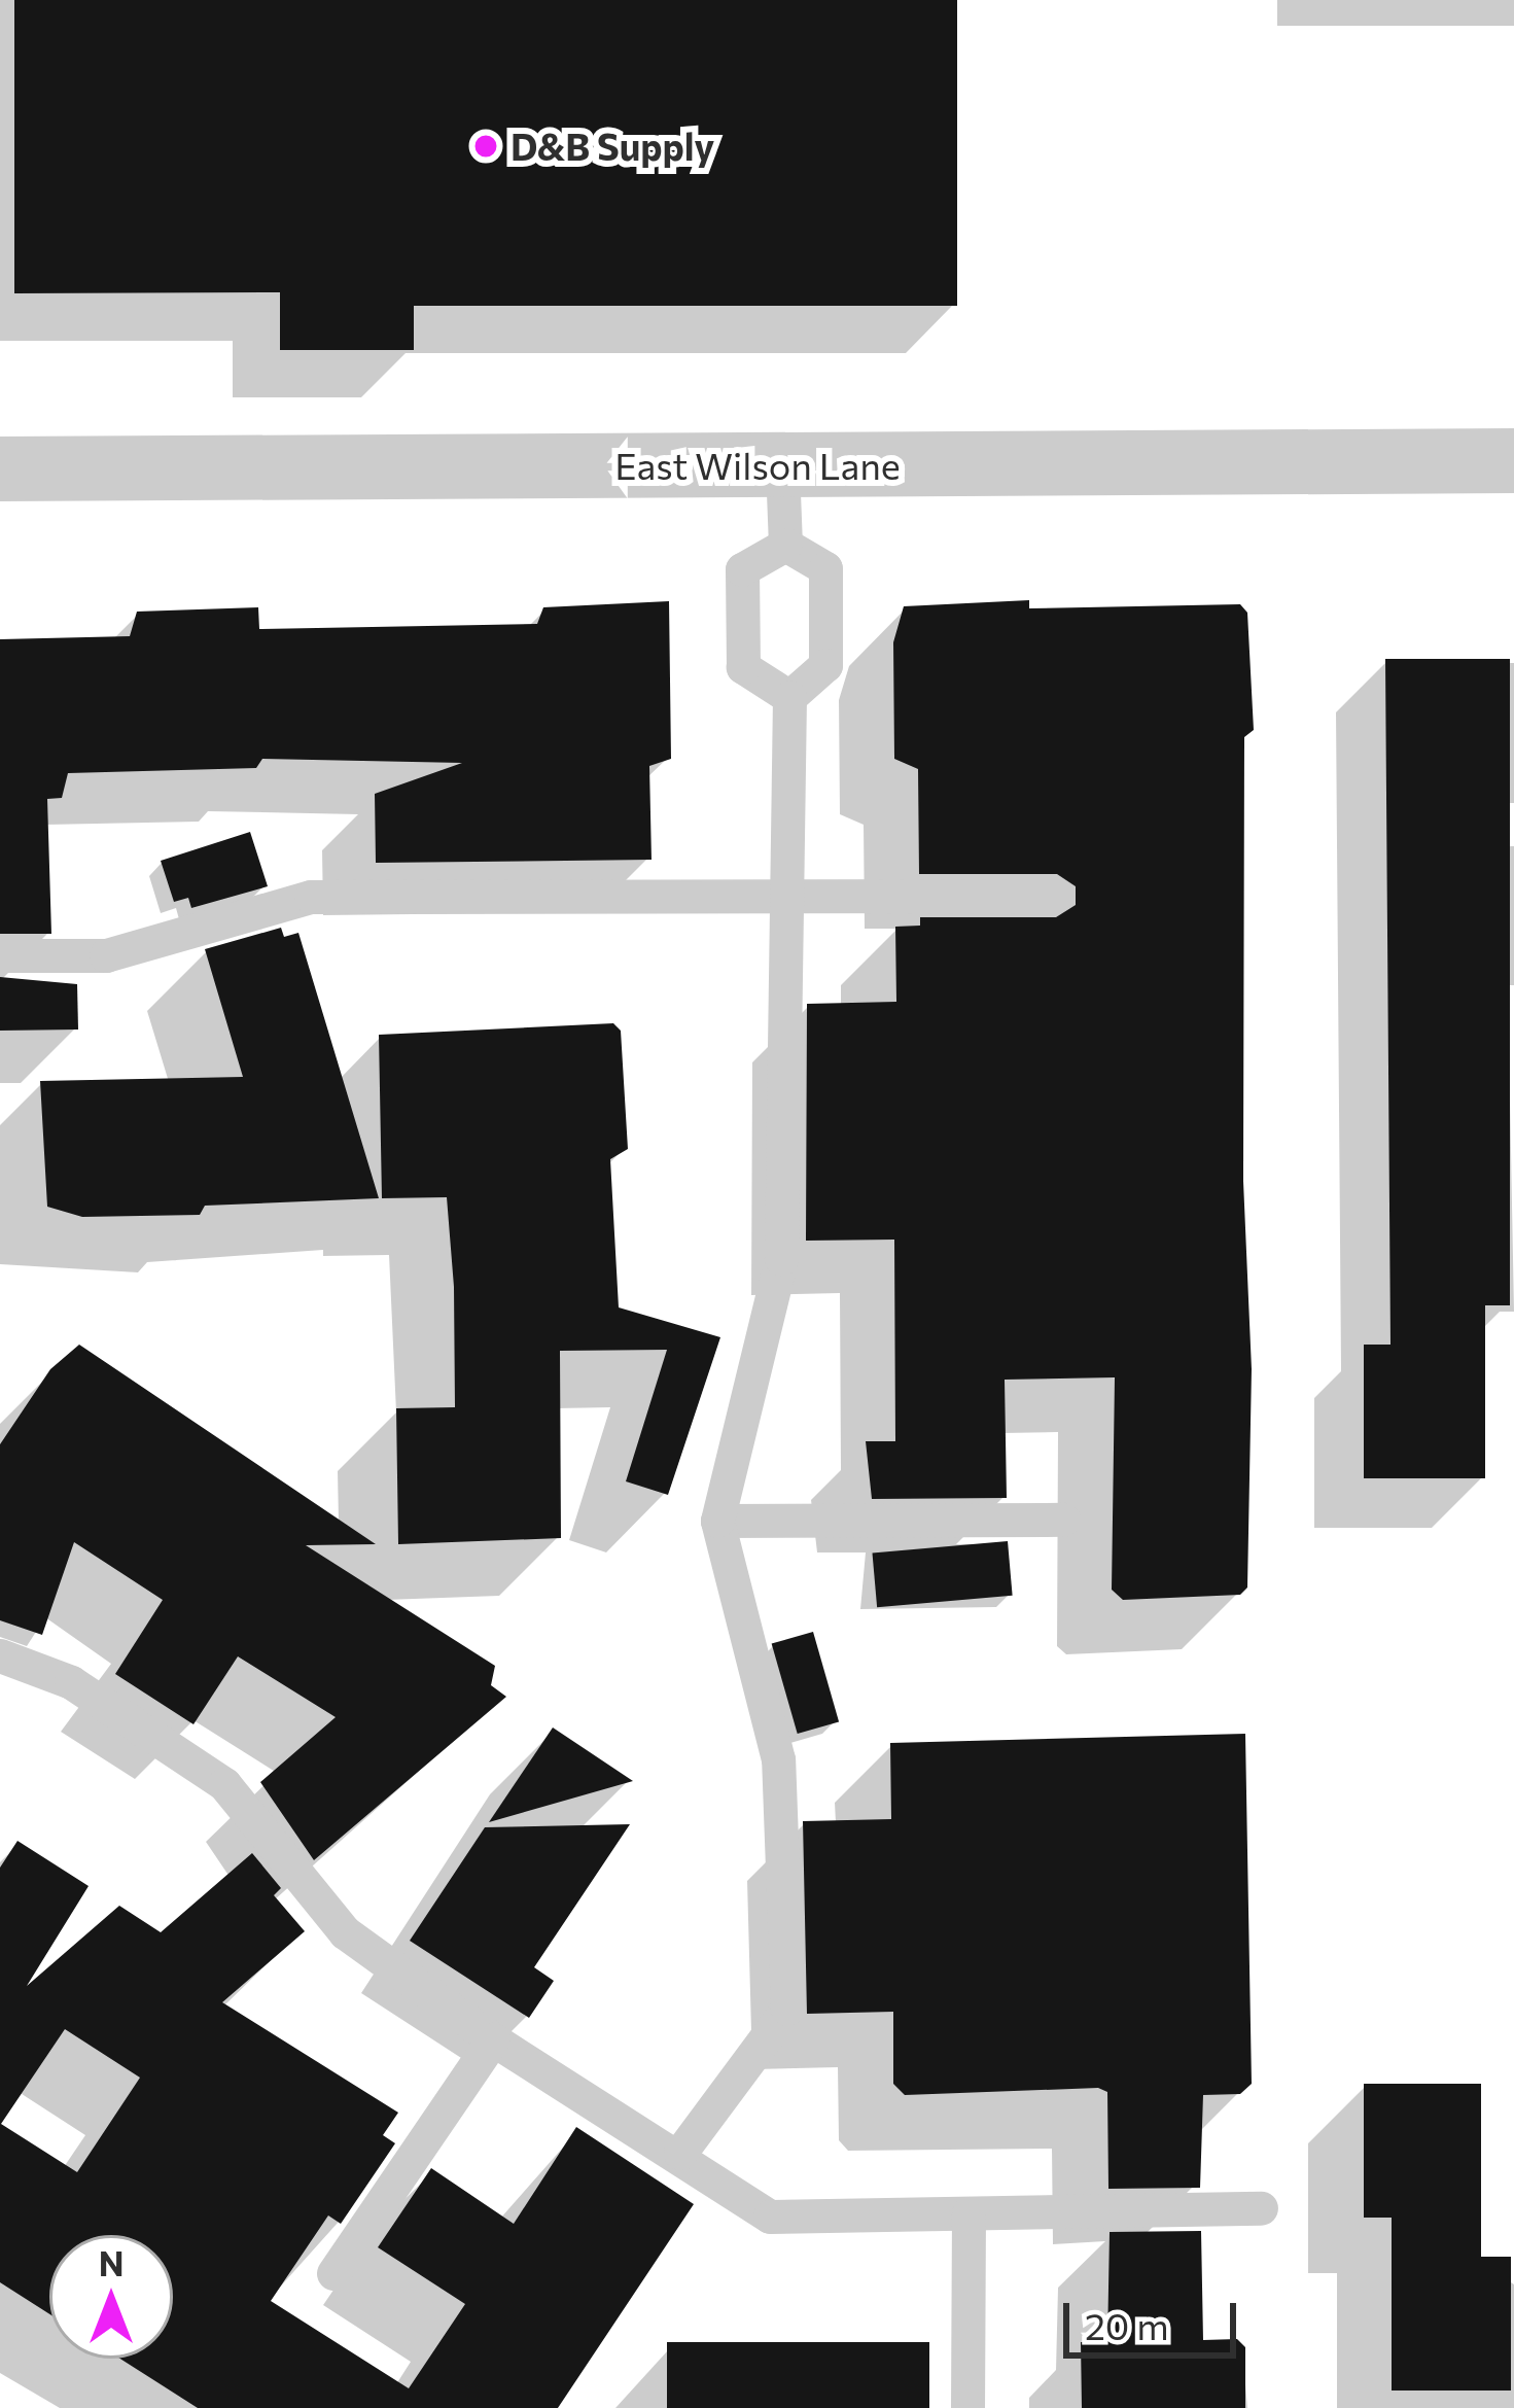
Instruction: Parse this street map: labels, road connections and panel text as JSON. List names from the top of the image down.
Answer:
{
  "streets": {
    "street": ["East Wilson Lane"]
  },
  "places": ["D&B Supply"],
  "scale_bar": "20 m",
  "north": "top"
}
